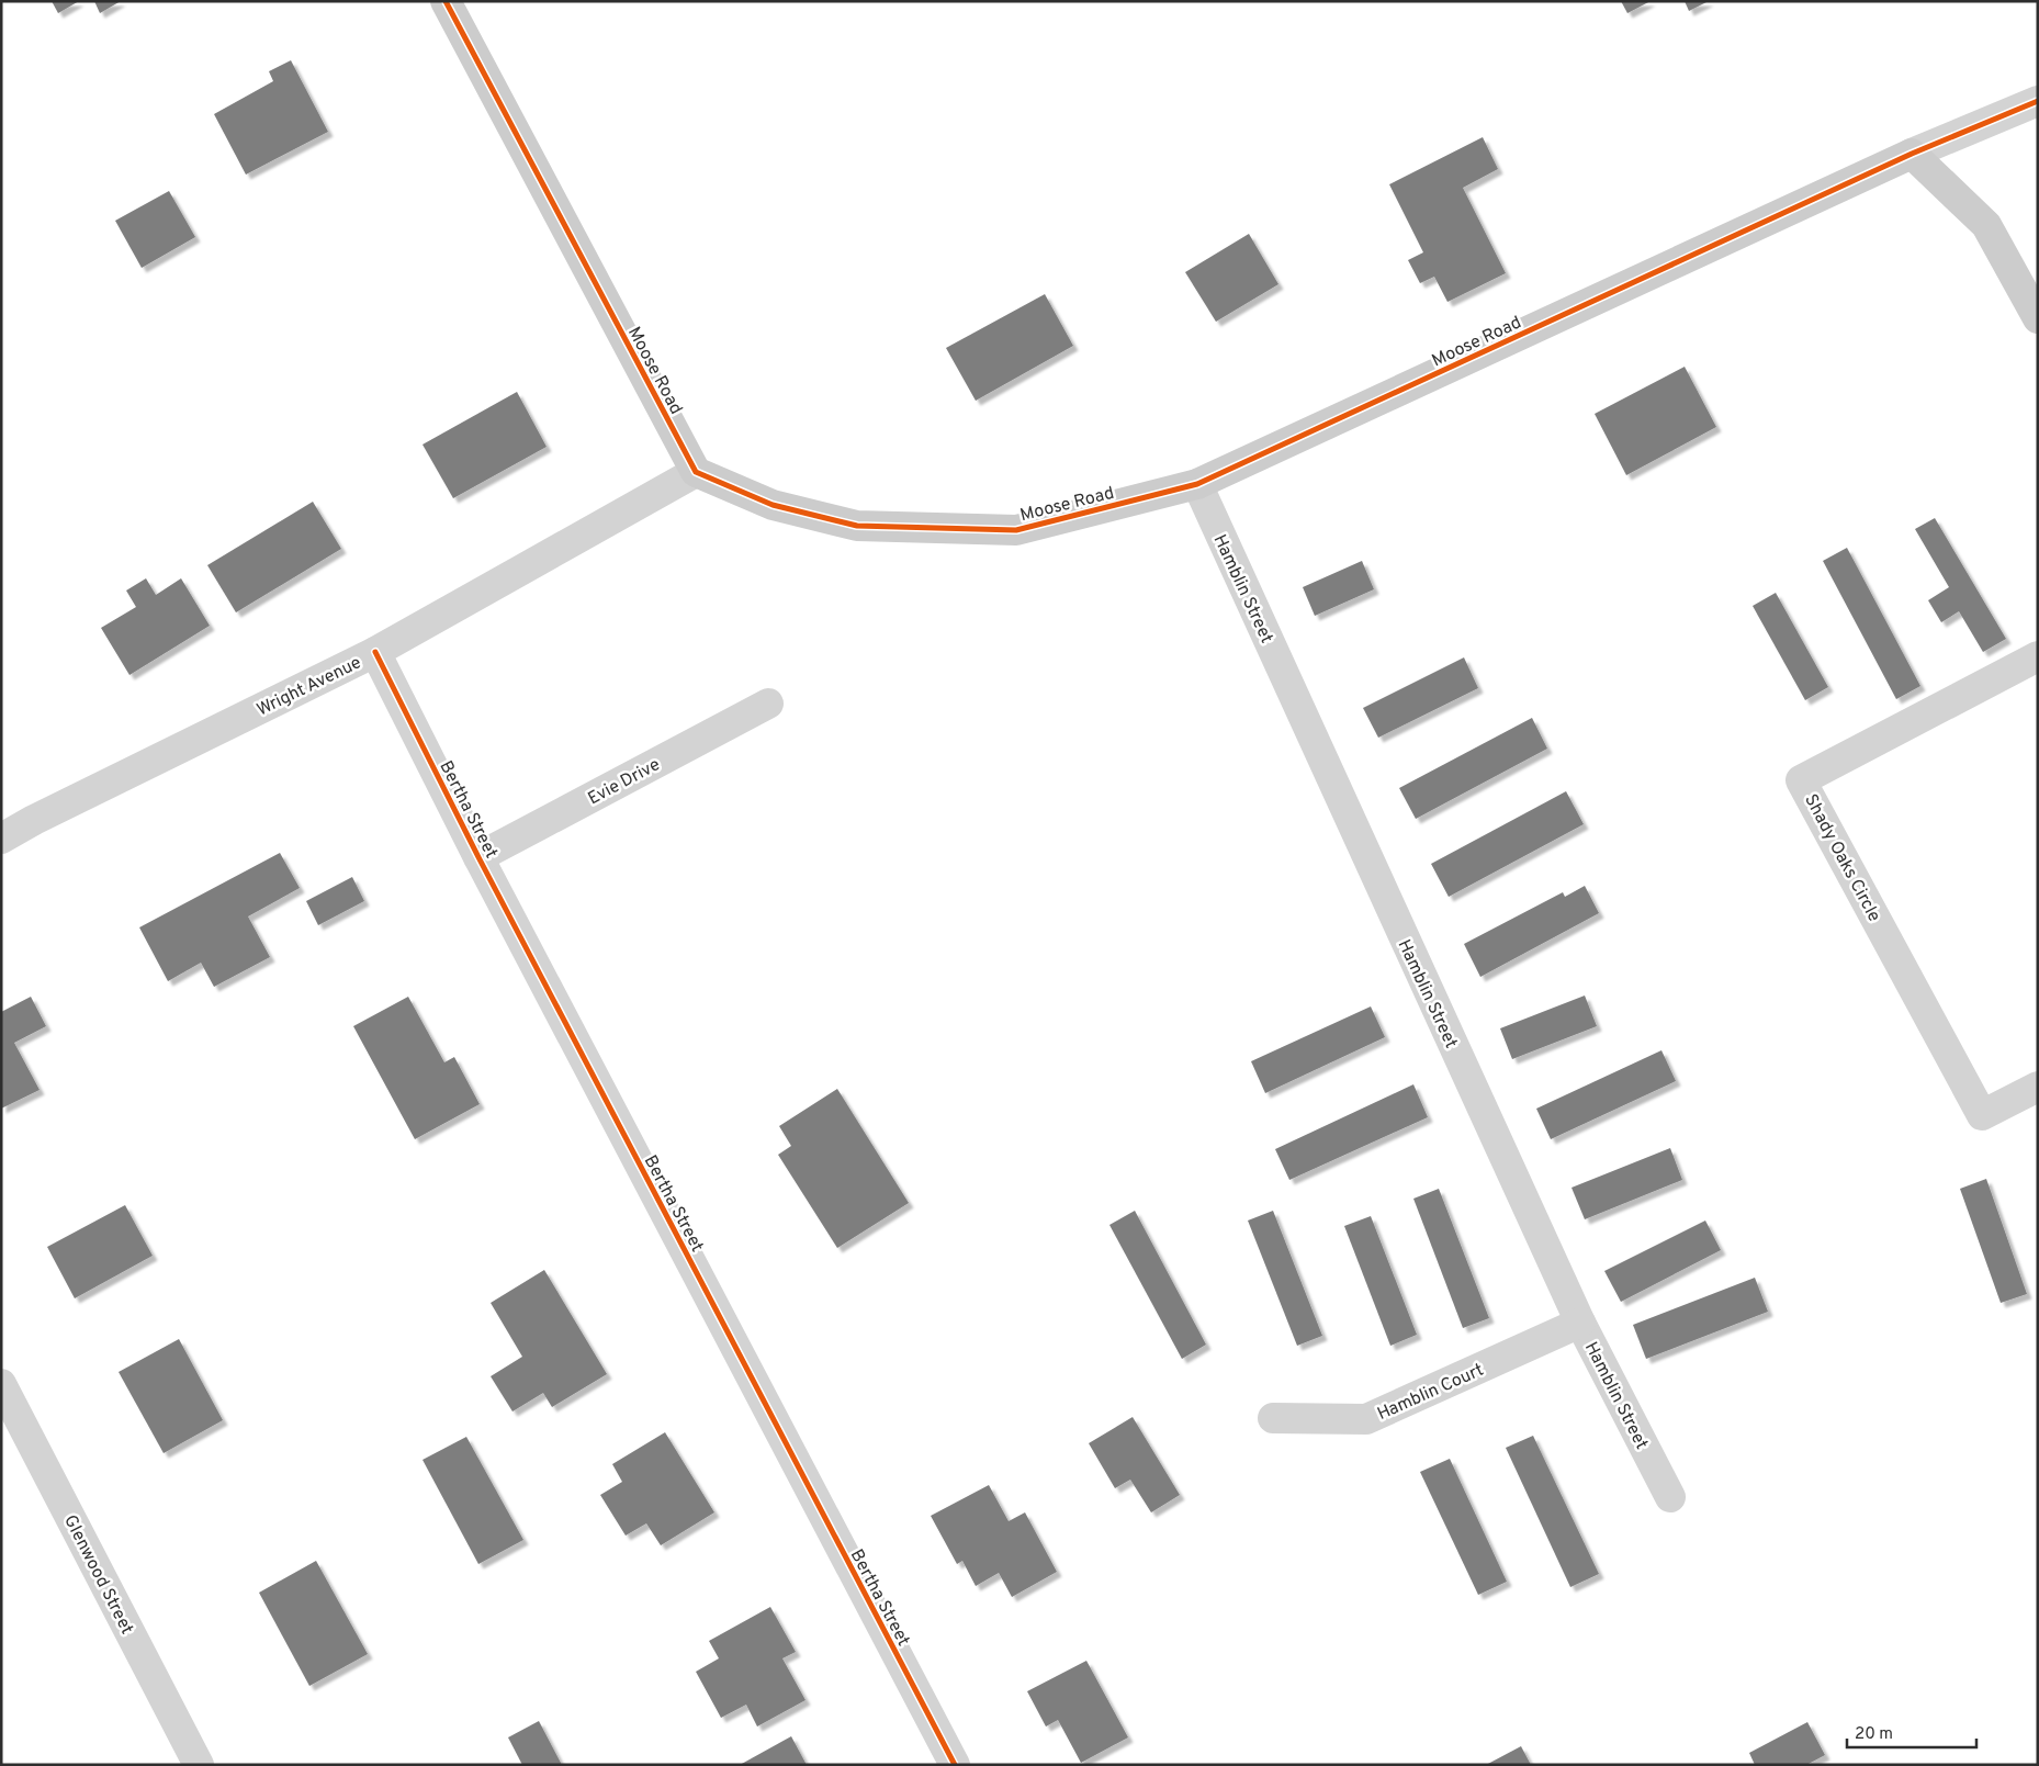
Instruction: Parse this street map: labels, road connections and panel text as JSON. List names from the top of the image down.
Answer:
{
  "streets": {
    "street": [
      "Moose Road",
      "Hamblin Street",
      "Wright Avenue",
      "Evie Drive",
      "Bertha Street",
      "Shady Oaks Circle",
      "Hamblin Court",
      "Glenwood Street"
    ]
  },
  "crossings": [
    ["Moose Road", "Hamblin Street"],
    ["Moose Road", "Wright Avenue"],
    ["Hamblin Street", "Hamblin Court"],
    ["Wright Avenue", "Bertha Street"],
    ["Evie Drive", "Bertha Street"]
  ],
  "scale_bar": "20 m"
}
